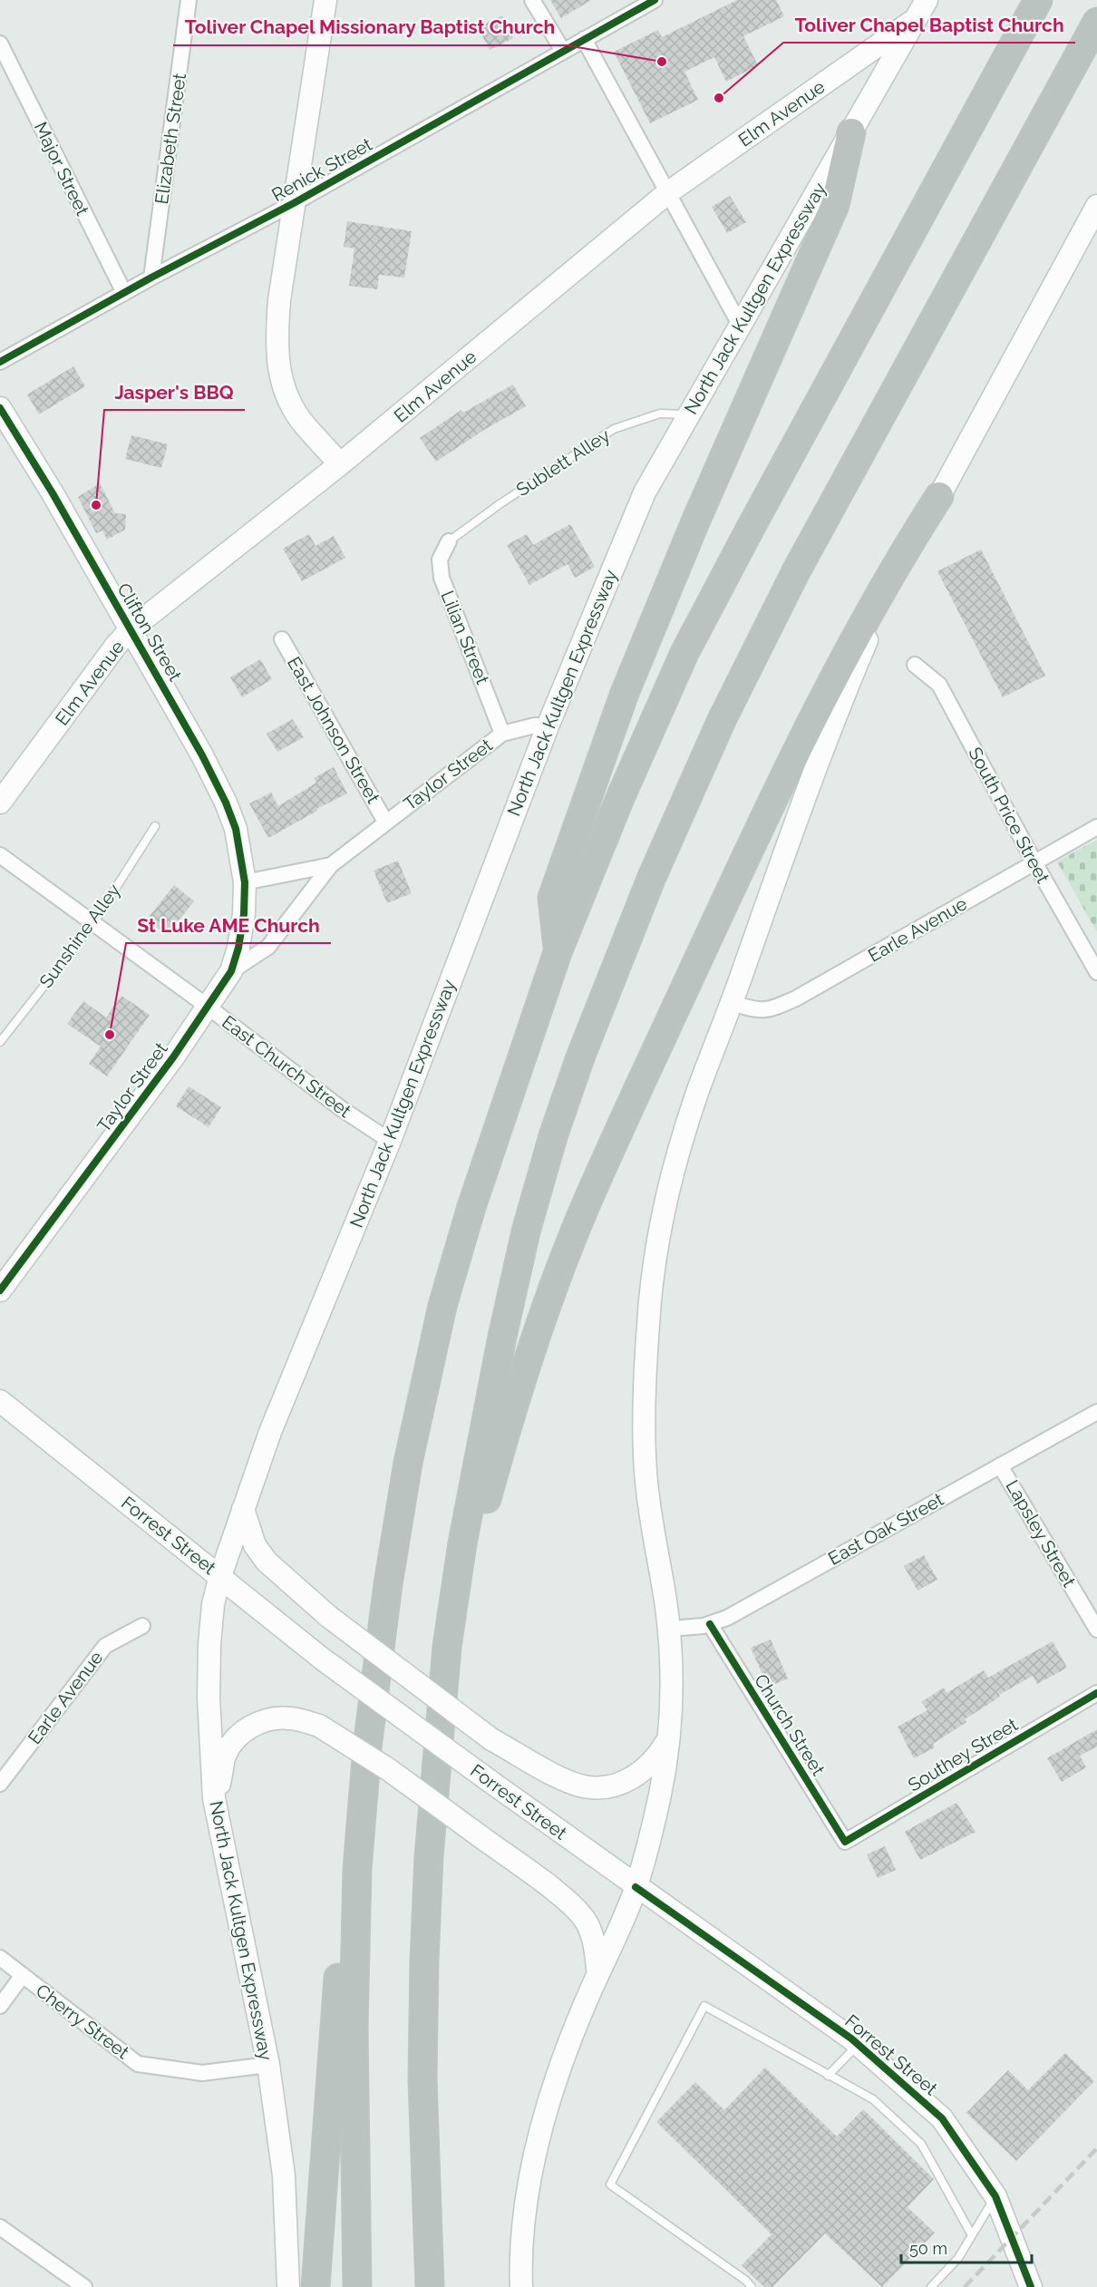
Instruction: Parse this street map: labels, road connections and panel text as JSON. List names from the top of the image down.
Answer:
{
  "streets": {
    "main road": [
      "Elm Avenue",
      "North Jack Kultgen Expressway",
      "Clifton Street",
      "Taylor Street",
      "Forrest Street"
    ],
    "street": [
      "Elizabeth Street",
      "Major Street",
      "Renick Street",
      "Lilian Street",
      "East Johnson Street",
      "South Price Street",
      "Earle Avenue",
      "East Church Street",
      "East Oak Street",
      "Lapsley Street",
      "Church Street",
      "Southey Street",
      "Cherry Street"
    ],
    "lane": ["Sublett Alley", "Sunshine Alley"]
  },
  "crossings": [
    ["Elm Avenue", "North Jack Kultgen Expressway"],
    ["Elm Avenue", "Clifton Street"],
    ["Elizabeth Street", "Renick Street"],
    ["Major Street", "Renick Street"],
    ["North Jack Kultgen Expressway", "Sublett Alley"],
    ["North Jack Kultgen Expressway", "Taylor Street"],
    ["North Jack Kultgen Expressway", "East Church Street"],
    ["North Jack Kultgen Expressway", "Forrest Street"],
    ["North Jack Kultgen Expressway", "Cherry Street"],
    ["Sublett Alley", "Lilian Street"],
    ["Clifton Street", "Taylor Street"],
    ["Lilian Street", "Taylor Street"],
    ["East Johnson Street", "Taylor Street"],
    ["Taylor Street", "East Church Street"],
    ["South Price Street", "Earle Avenue"],
    ["Sunshine Alley", "East Church Street"],
    ["East Oak Street", "Lapsley Street"],
    ["East Oak Street", "Church Street"],
    ["Church Street", "Southey Street"]
  ],
  "places": [
    "Toliver Chapel Missionary Baptist Church",
    "Toliver Chapel Baptist Church",
    "Jasper's BBQ",
    "St Luke AME Church"
  ],
  "scale_bar": "50 m"
}
